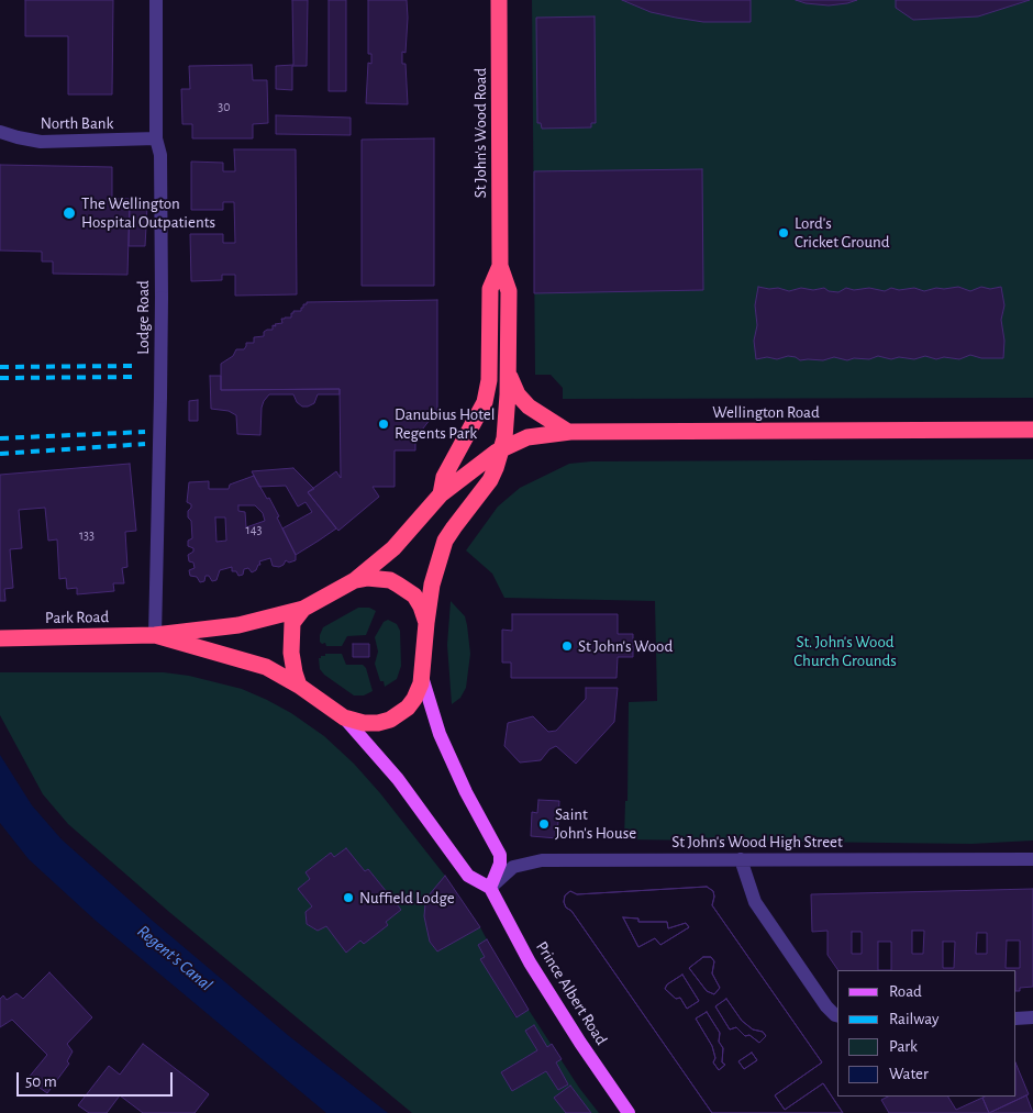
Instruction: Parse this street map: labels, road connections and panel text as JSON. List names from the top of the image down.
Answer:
{
  "streets": {
    "highway": ["St John's Wood Road", "Wellington Road", "Park Road"],
    "main road": ["Prince Albert Road"],
    "street": ["North Bank", "Lodge Road", "St John's Wood High Street"]
  },
  "crossings": [
    ["North Bank", "Lodge Road"],
    ["St John's Wood Road", "Wellington Road"],
    ["Lodge Road", "Park Road"],
    ["Wellington Road", "Park Road"],
    ["St John's Wood High Street", "Prince Albert Road"]
  ],
  "water": ["Regent's Canal"],
  "parks": ["St. John's Wood Church Grounds"],
  "places": [
    "The Wellington Hospital Outpatients",
    "Lord's Cricket Ground",
    "Danubius Hotel Regents Park",
    "St John's Wood",
    "Saint John's House",
    "Nuffield Lodge"
  ],
  "house_numbers": ["30", "143", "133"],
  "legend": [
    "Road",
    "Railway",
    "Park",
    "Water"
  ],
  "scale_bar": "50 m"
}
